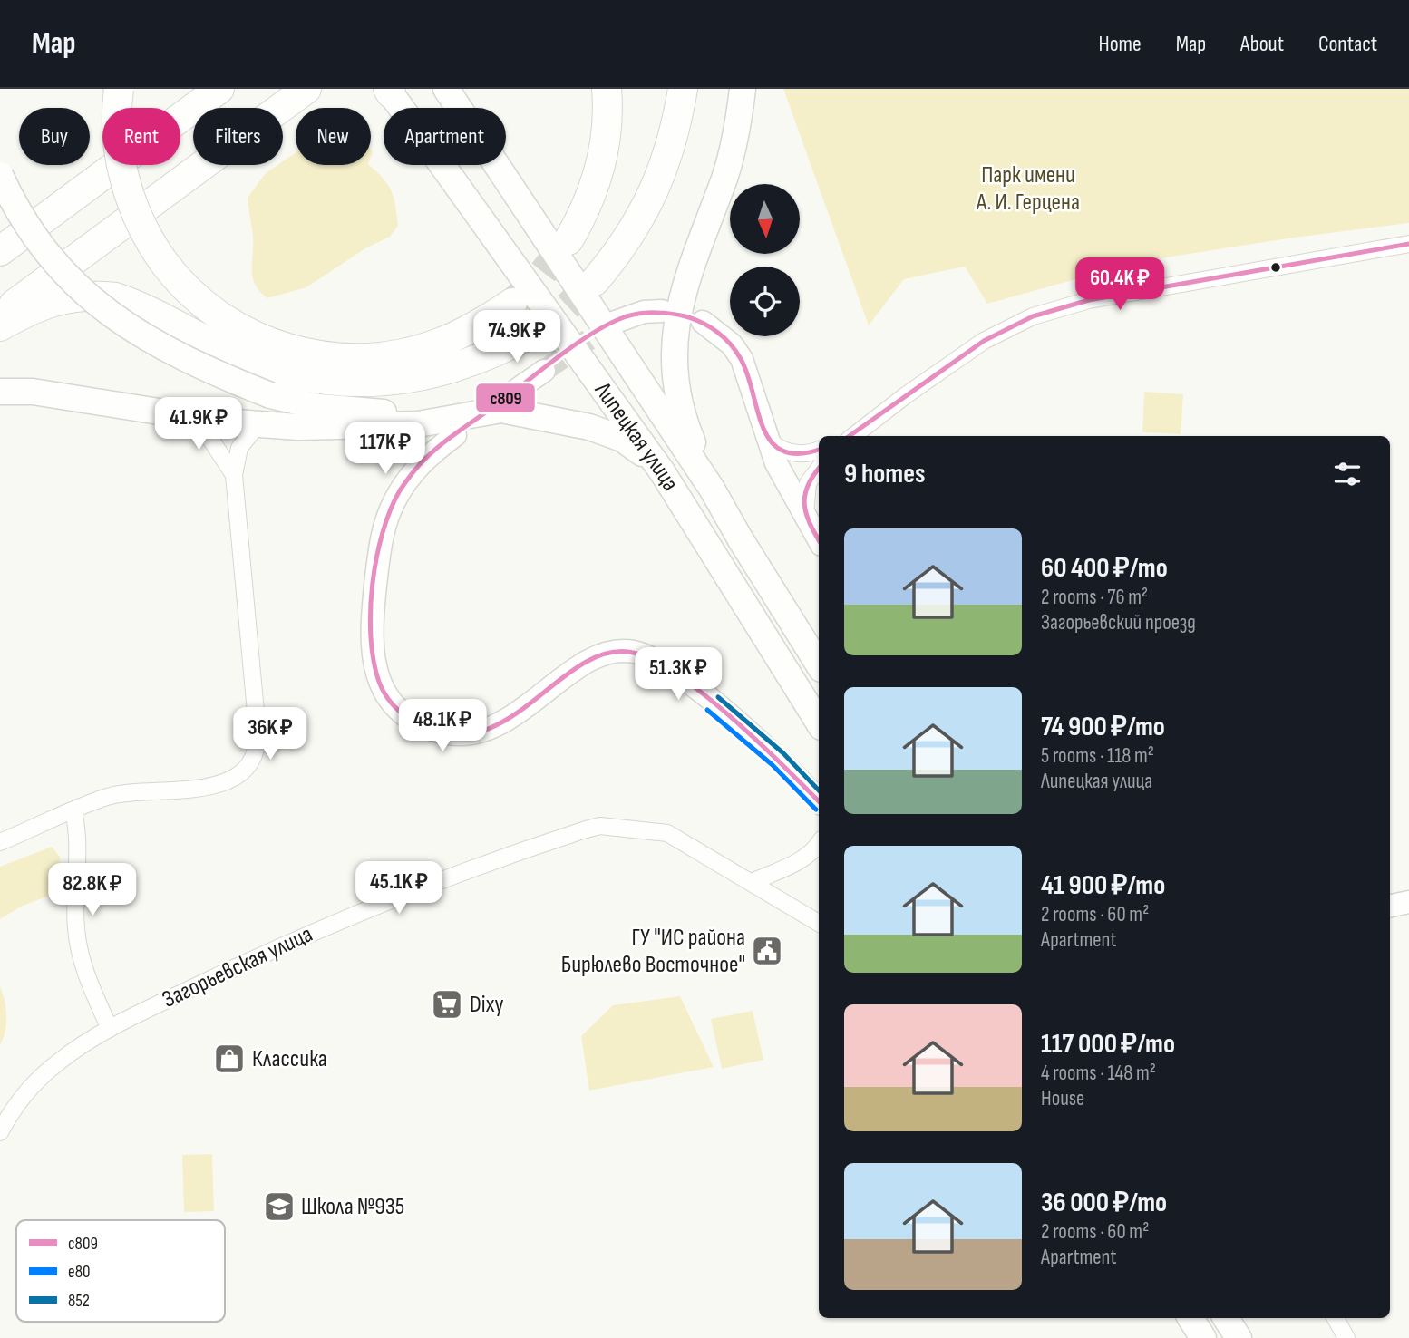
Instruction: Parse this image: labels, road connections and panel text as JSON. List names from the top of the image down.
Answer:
{
  "streets": {
    "main road": ["Липецкая улица"],
    "street": ["Загорьевская улица"]
  },
  "parks": ["Парк имени А. И. Герцена"],
  "places": {
    "public building": ["ГУ \"ИС района Бирюлево Восточное\""],
    "supermarket": ["Dixy"],
    "shop": ["Классика"],
    "school or university": ["Школа №935"]
  },
  "lines": ["transit line с809", "transit line 852", "transit line е80"],
  "legend": ["с809", "е80", "852"],
  "north": "bottom",
  "page": {
    "header": "Map",
    "nav": [
      "Home",
      "Map",
      "About",
      "Contact"
    ],
    "chip": [
      "Buy",
      "Rent",
      "Filters",
      "New",
      "Apartment"
    ],
    "price": [
      "60.4K ₽",
      "74.9K ₽",
      "41.9K ₽",
      "117K ₽",
      "51.3K ₽",
      "48.1K ₽",
      "36K ₽",
      "45.1K ₽",
      "82.8K ₽"
    ],
    "heading": "9 homes",
    "list": [
      {
        "name": "60 400 ₽/mo",
        "note": "2 rooms · 76 m² · Загорьевский проезд"
      },
      {
        "name": "74 900 ₽/mo",
        "note": "5 rooms · 118 m² · Липецкая улица"
      },
      {
        "name": "41 900 ₽/mo",
        "note": "2 rooms · 60 m² · Apartment"
      },
      {
        "name": "117 000 ₽/mo",
        "note": "4 rooms · 148 m² · House"
      },
      {
        "name": "36 000 ₽/mo",
        "note": "2 rooms · 60 m² · Apartment"
      }
    ]
  }
}
